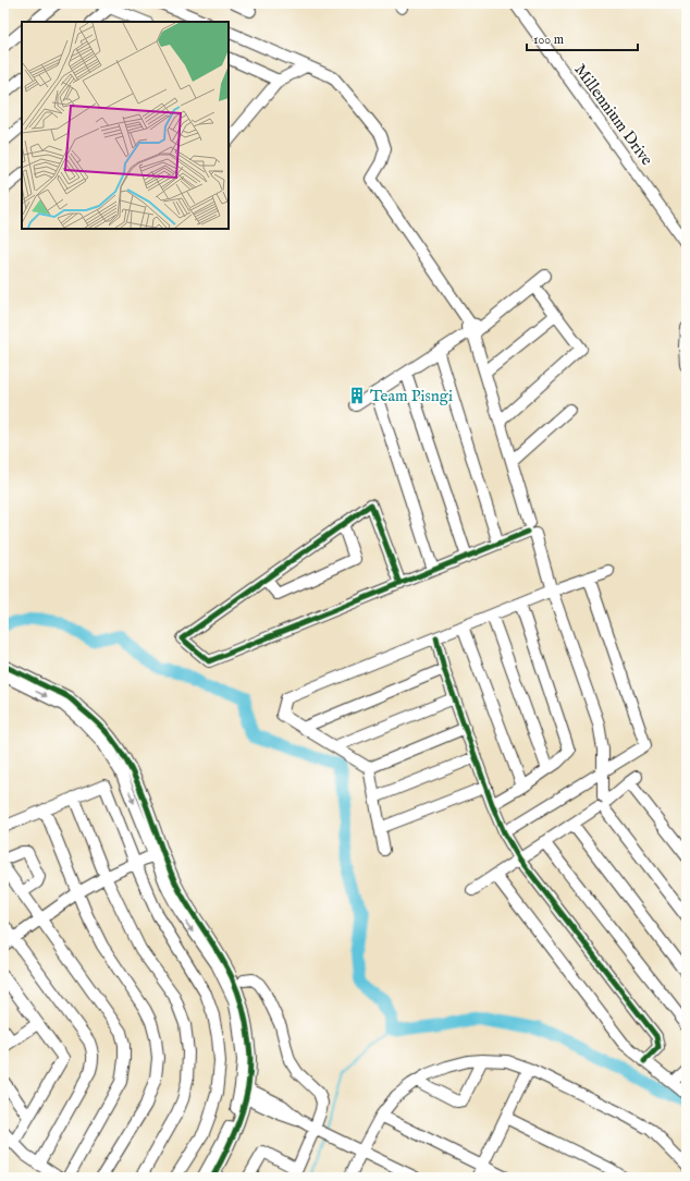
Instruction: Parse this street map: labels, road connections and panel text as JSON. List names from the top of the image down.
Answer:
{
  "streets": {
    "street": ["Millennium Drive"]
  },
  "places": {
    "building": ["Team Pisngi"]
  },
  "scale_bar": "100 m"
}
